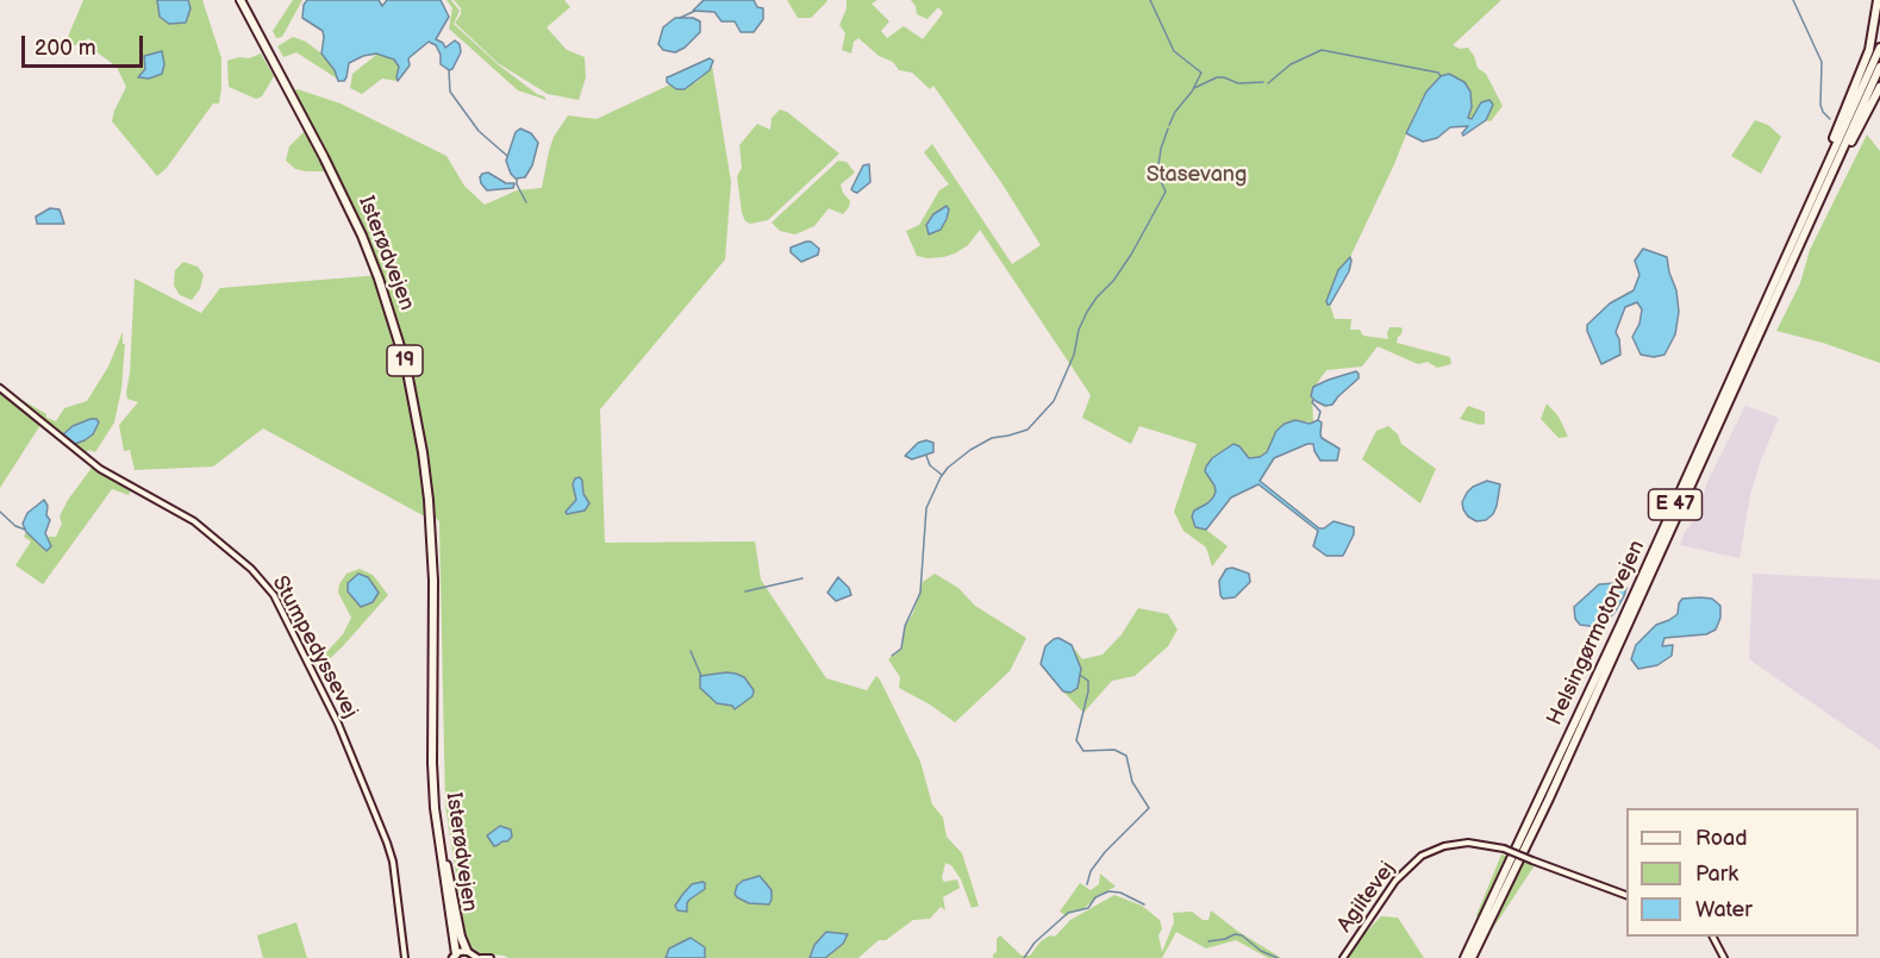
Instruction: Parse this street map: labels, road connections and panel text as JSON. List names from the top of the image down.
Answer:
{
  "streets": {
    "highway": [
      "Isterødvejen",
      "19",
      "E 47",
      "Helsingørmotorvejen"
    ],
    "street": ["Stumpedyssevej", "Agiltevej"]
  },
  "crossings": [
    ["Isterødvejen", "19"]
  ],
  "parks": ["Stasevang"],
  "legend": ["Road", "Park", "Water"],
  "scale_bar": "200 m"
}
